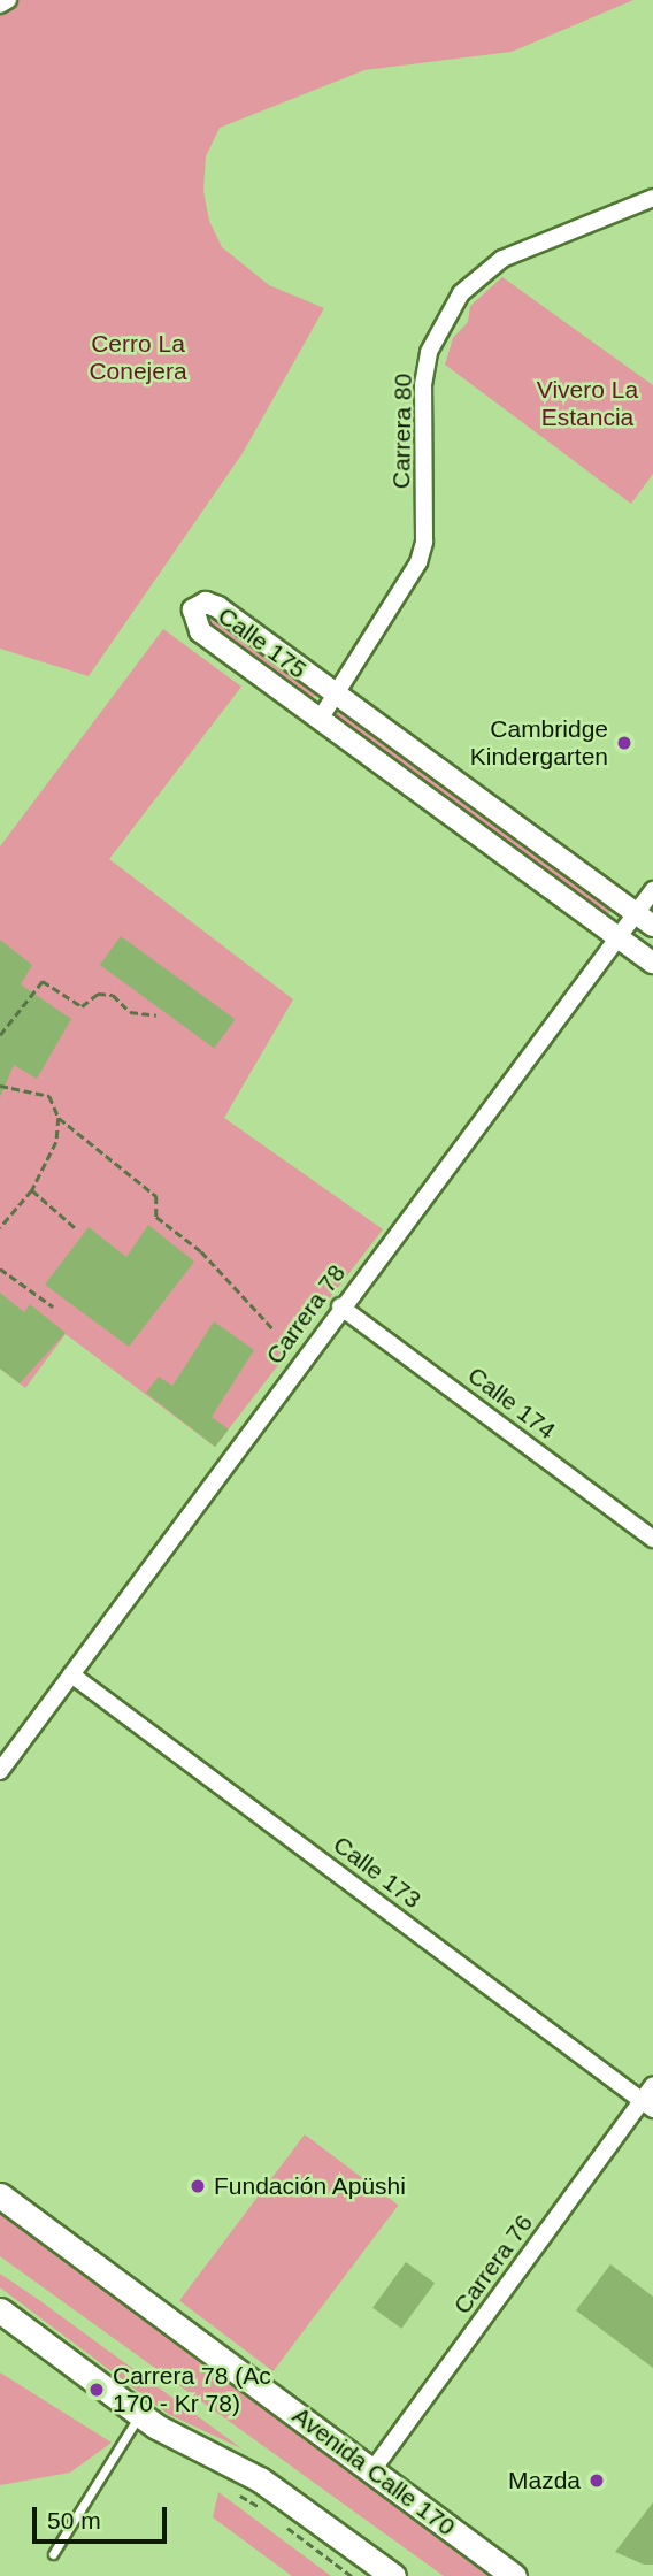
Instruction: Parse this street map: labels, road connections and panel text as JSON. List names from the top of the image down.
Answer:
{
  "streets": {
    "main road": ["Avenida Calle 170"],
    "street": [
      "Carrera 80",
      "Calle 175",
      "Carrera 78",
      "Calle 174",
      "Calle 173",
      "Carrera 76"
    ]
  },
  "crossings": [
    ["Carrera 80", "Calle 175"],
    ["Calle 175", "Carrera 78"],
    ["Carrera 78", "Calle 174"],
    ["Carrera 78", "Calle 173"],
    ["Calle 173", "Carrera 76"],
    ["Carrera 76", "Avenida Calle 170"]
  ],
  "parks": ["Cerro La Conejera", "Vivero La Estancia"],
  "places": [
    "Cambridge Kindergarten",
    "Fundación Apüshi",
    "Carrera 78 (Ac 170 - Kr 78)",
    "Mazda"
  ],
  "scale_bar": "50 m"
}
